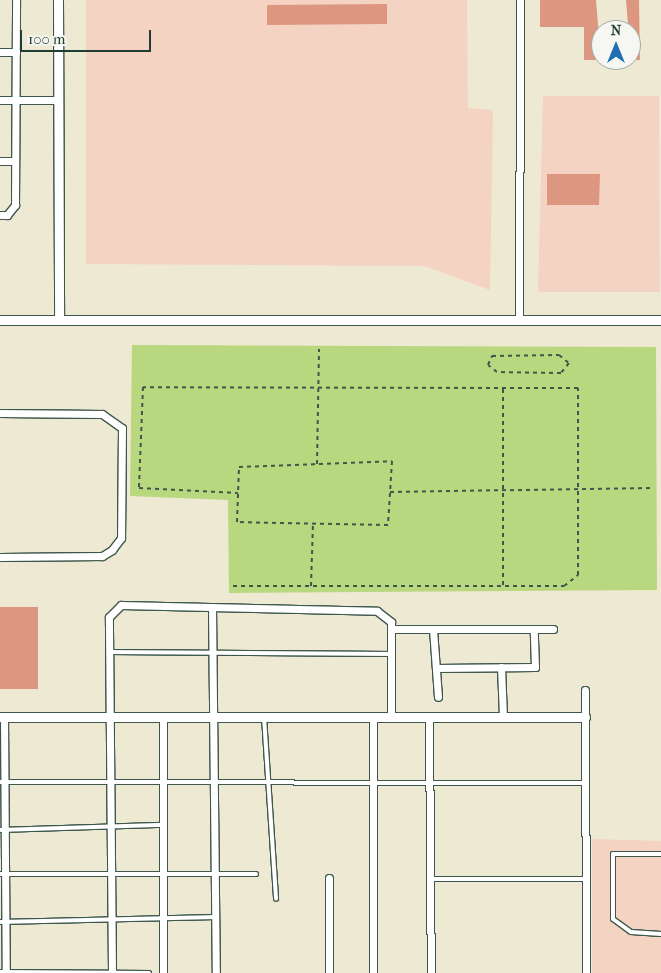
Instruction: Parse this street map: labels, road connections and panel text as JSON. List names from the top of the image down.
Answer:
{
  "scale_bar": "100 m",
  "north": "top"
}
